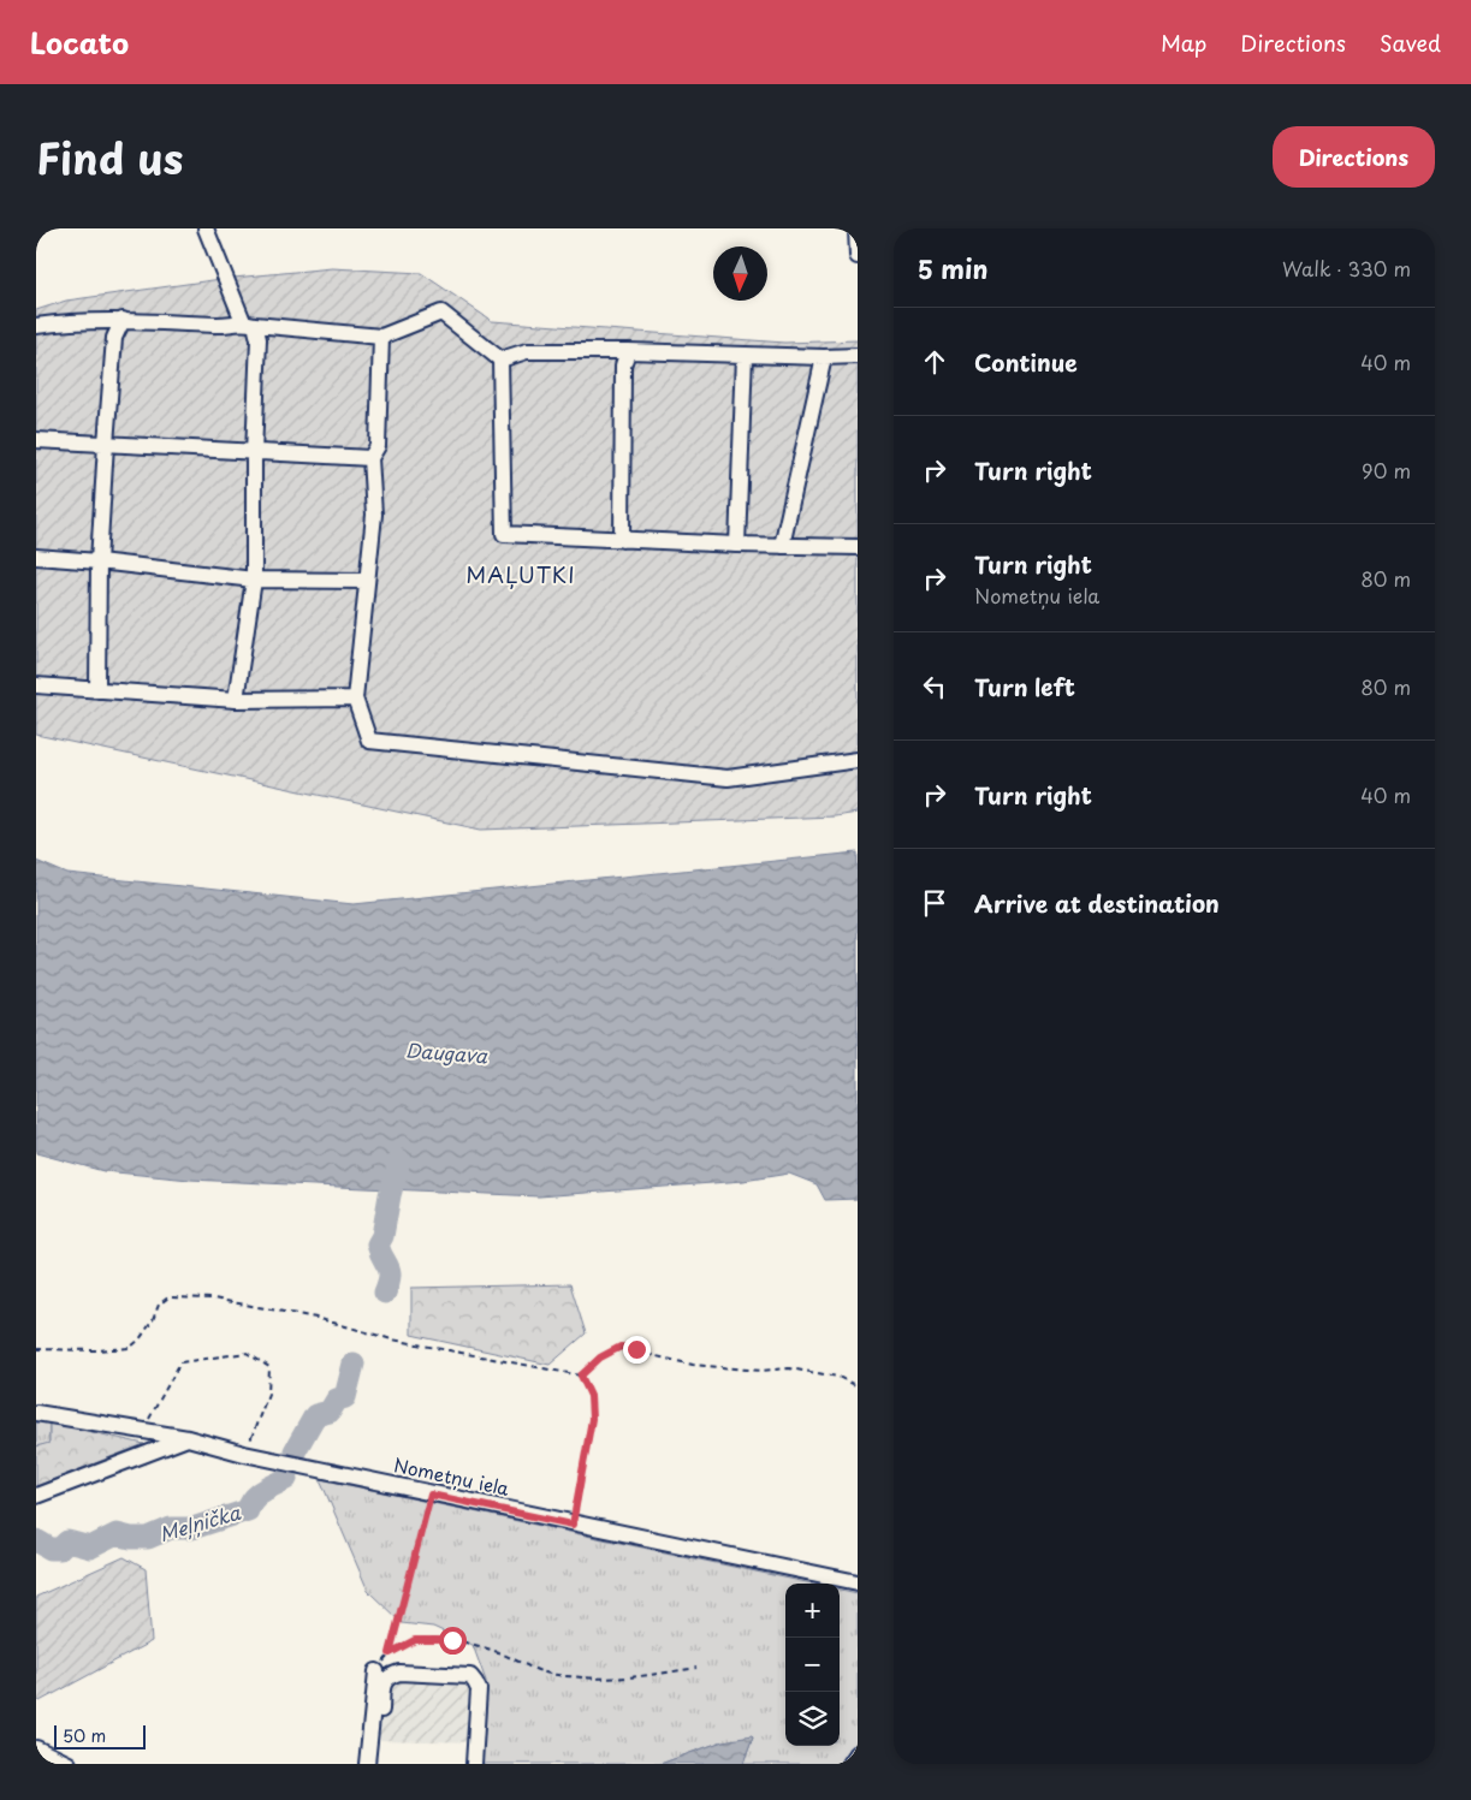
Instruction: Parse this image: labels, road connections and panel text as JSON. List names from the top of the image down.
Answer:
{
  "streets": {
    "street": ["Nometņu iela"]
  },
  "districts": ["MAĻUTKI"],
  "water": ["Daugava", "Meļņička"],
  "scale_bar": "50 m",
  "north": "bottom",
  "page": {
    "header": "Locato",
    "nav": ["Map", "Directions", "Saved"],
    "title": "Find us",
    "buttons": "Directions",
    "heading": ["5 min", "Walk · 330 m"],
    "list": [
      ["Continue", "40 m"],
      ["Turn right", "90 m"],
      ["Turn right", "Nometņu iela", "80 m"],
      ["Turn left", "80 m"],
      ["Turn right", "40 m"],
      "Arrive at destination"
    ],
    "map_buttons": ["+", "−"],
    "scale": "50 m"
  }
}
